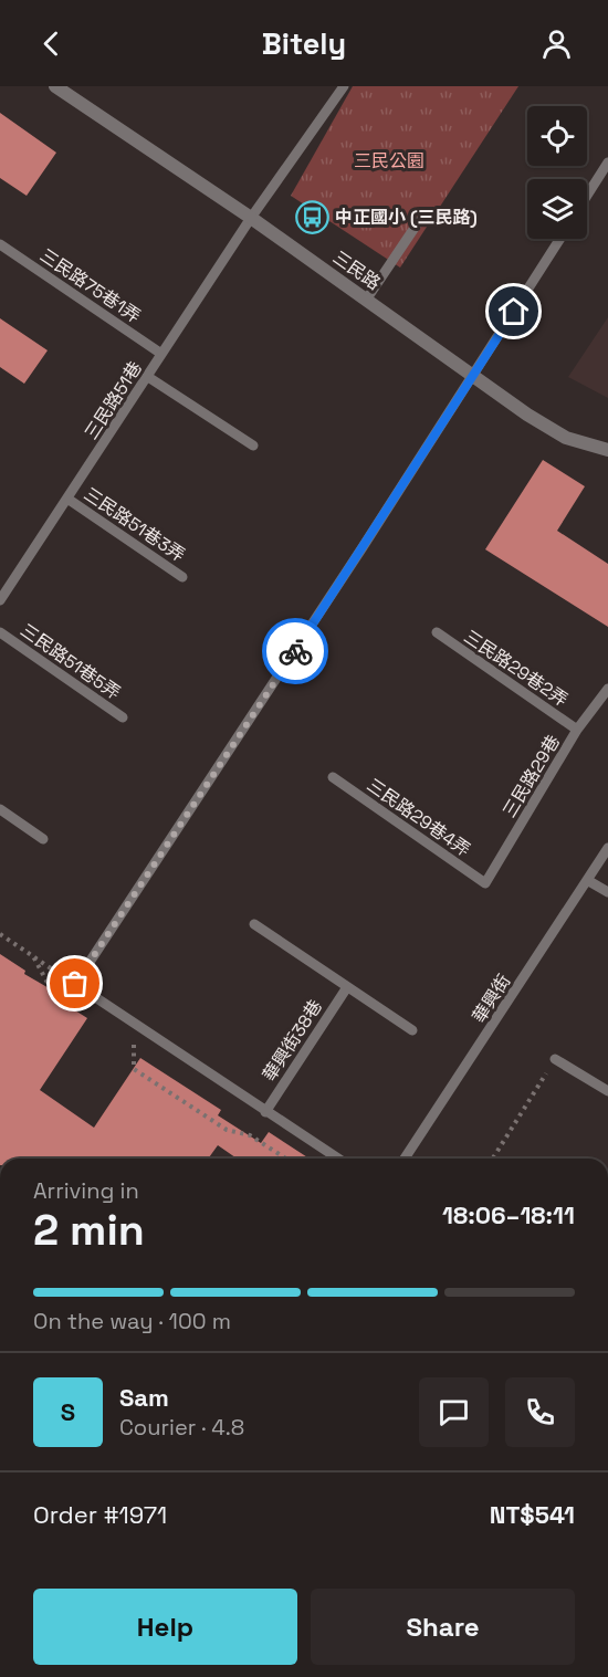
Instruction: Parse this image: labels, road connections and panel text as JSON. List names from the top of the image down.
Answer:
{
  "streets": {
    "street": ["三民路"],
    "lane": [
      "三民路75巷1弄",
      "三民路51巷",
      "三民路51巷3弄",
      "三民路51巷5弄",
      "三民路29巷2弄",
      "三民路29巷",
      "三民路29巷4弄",
      "華興街",
      "華興街38巷"
    ]
  },
  "crossings": [
    ["三民路", "三民路51巷"],
    ["三民路75巷1弄", "三民路51巷"],
    ["三民路51巷", "三民路51巷3弄"],
    ["三民路29巷2弄", "三民路29巷"],
    ["三民路29巷", "三民路29巷4弄"]
  ],
  "parks": ["三民公園"],
  "places": {
    "bus stop": ["中正國小 (三民路)"]
  },
  "page": {
    "header": "Bitely",
    "heading": ["2 min", "Arriving in", "18:06–18:11"],
    "panel": [
      "Sam",
      "Courier · 4.8",
      "Order #1971",
      "NT$541"
    ],
    "bar": "On the way · 100 m",
    "round": "S",
    "buttons": ["Help", "Share"]
  }
}
